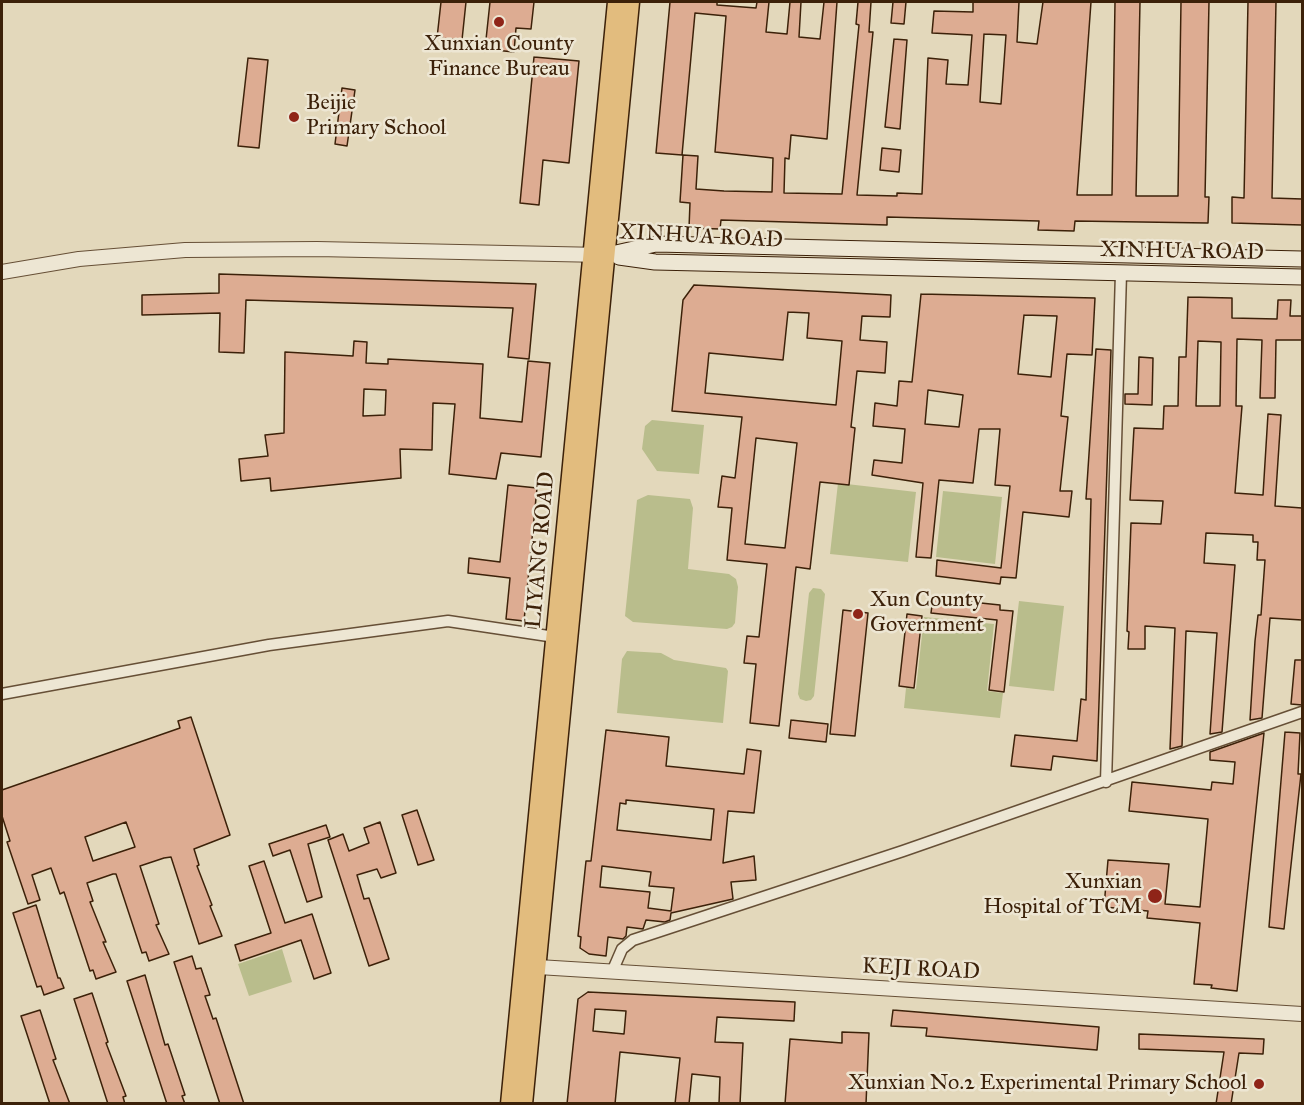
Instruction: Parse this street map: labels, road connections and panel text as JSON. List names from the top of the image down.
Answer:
{
  "streets": {
    "main road": ["XINHUA ROAD", "LIYANG ROAD"],
    "street": ["KEJI ROAD"]
  },
  "crossings": [
    ["XINHUA ROAD", "LIYANG ROAD"],
    ["LIYANG ROAD", "KEJI ROAD"]
  ],
  "places": [
    "Xunxian County Finance Bureau",
    "Beijie Primary School",
    "Xun County Government",
    "Xunxian Hospital of TCM",
    "Xunxian No.2 Experimental Primary School"
  ]
}
